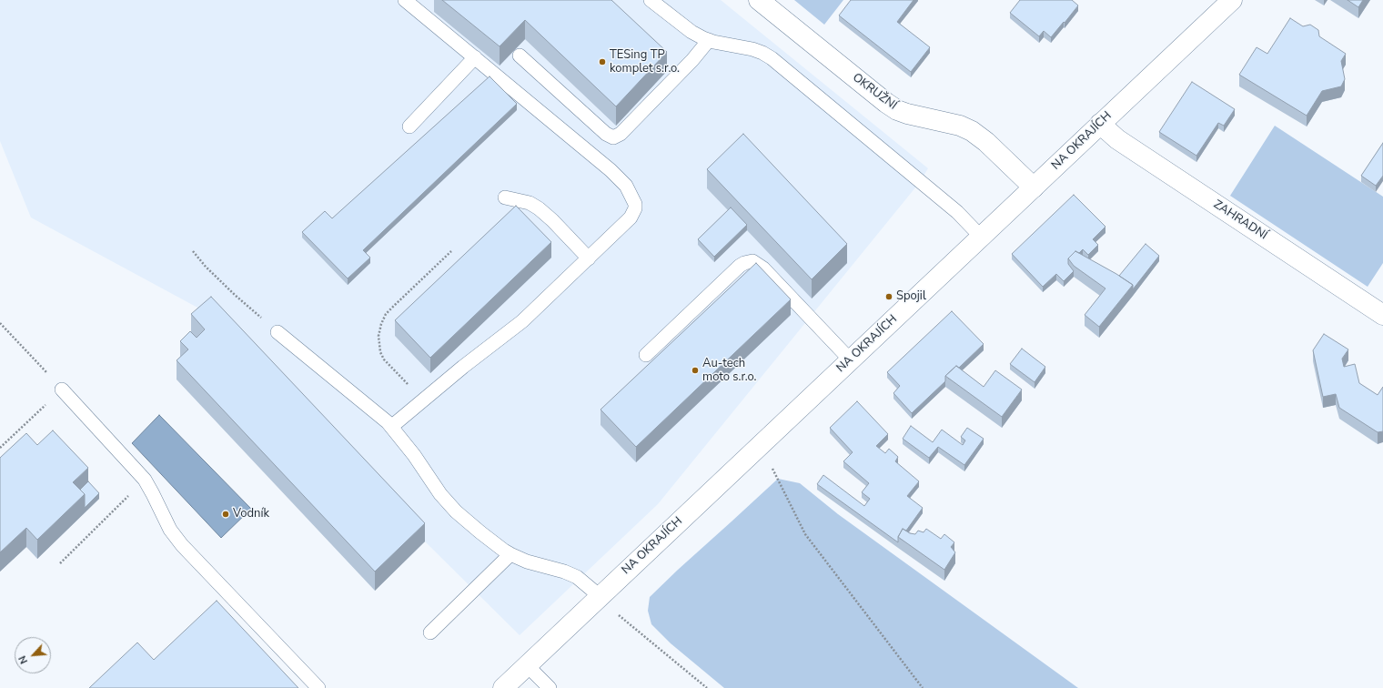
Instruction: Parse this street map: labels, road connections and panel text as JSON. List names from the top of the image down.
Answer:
{
  "streets": {
    "street": ["OKRUŽNÍ", "NA OKRAJÍCH", "ZAHRADNÍ"]
  },
  "crossings": [
    ["OKRUŽNÍ", "NA OKRAJÍCH"],
    ["NA OKRAJÍCH", "ZAHRADNÍ"]
  ],
  "places": [
    "TESing TP komplet s.r.o.",
    "Spojil",
    "Au-tech moto s.r.o.",
    "Vodník"
  ],
  "north": "bottom left"
}
